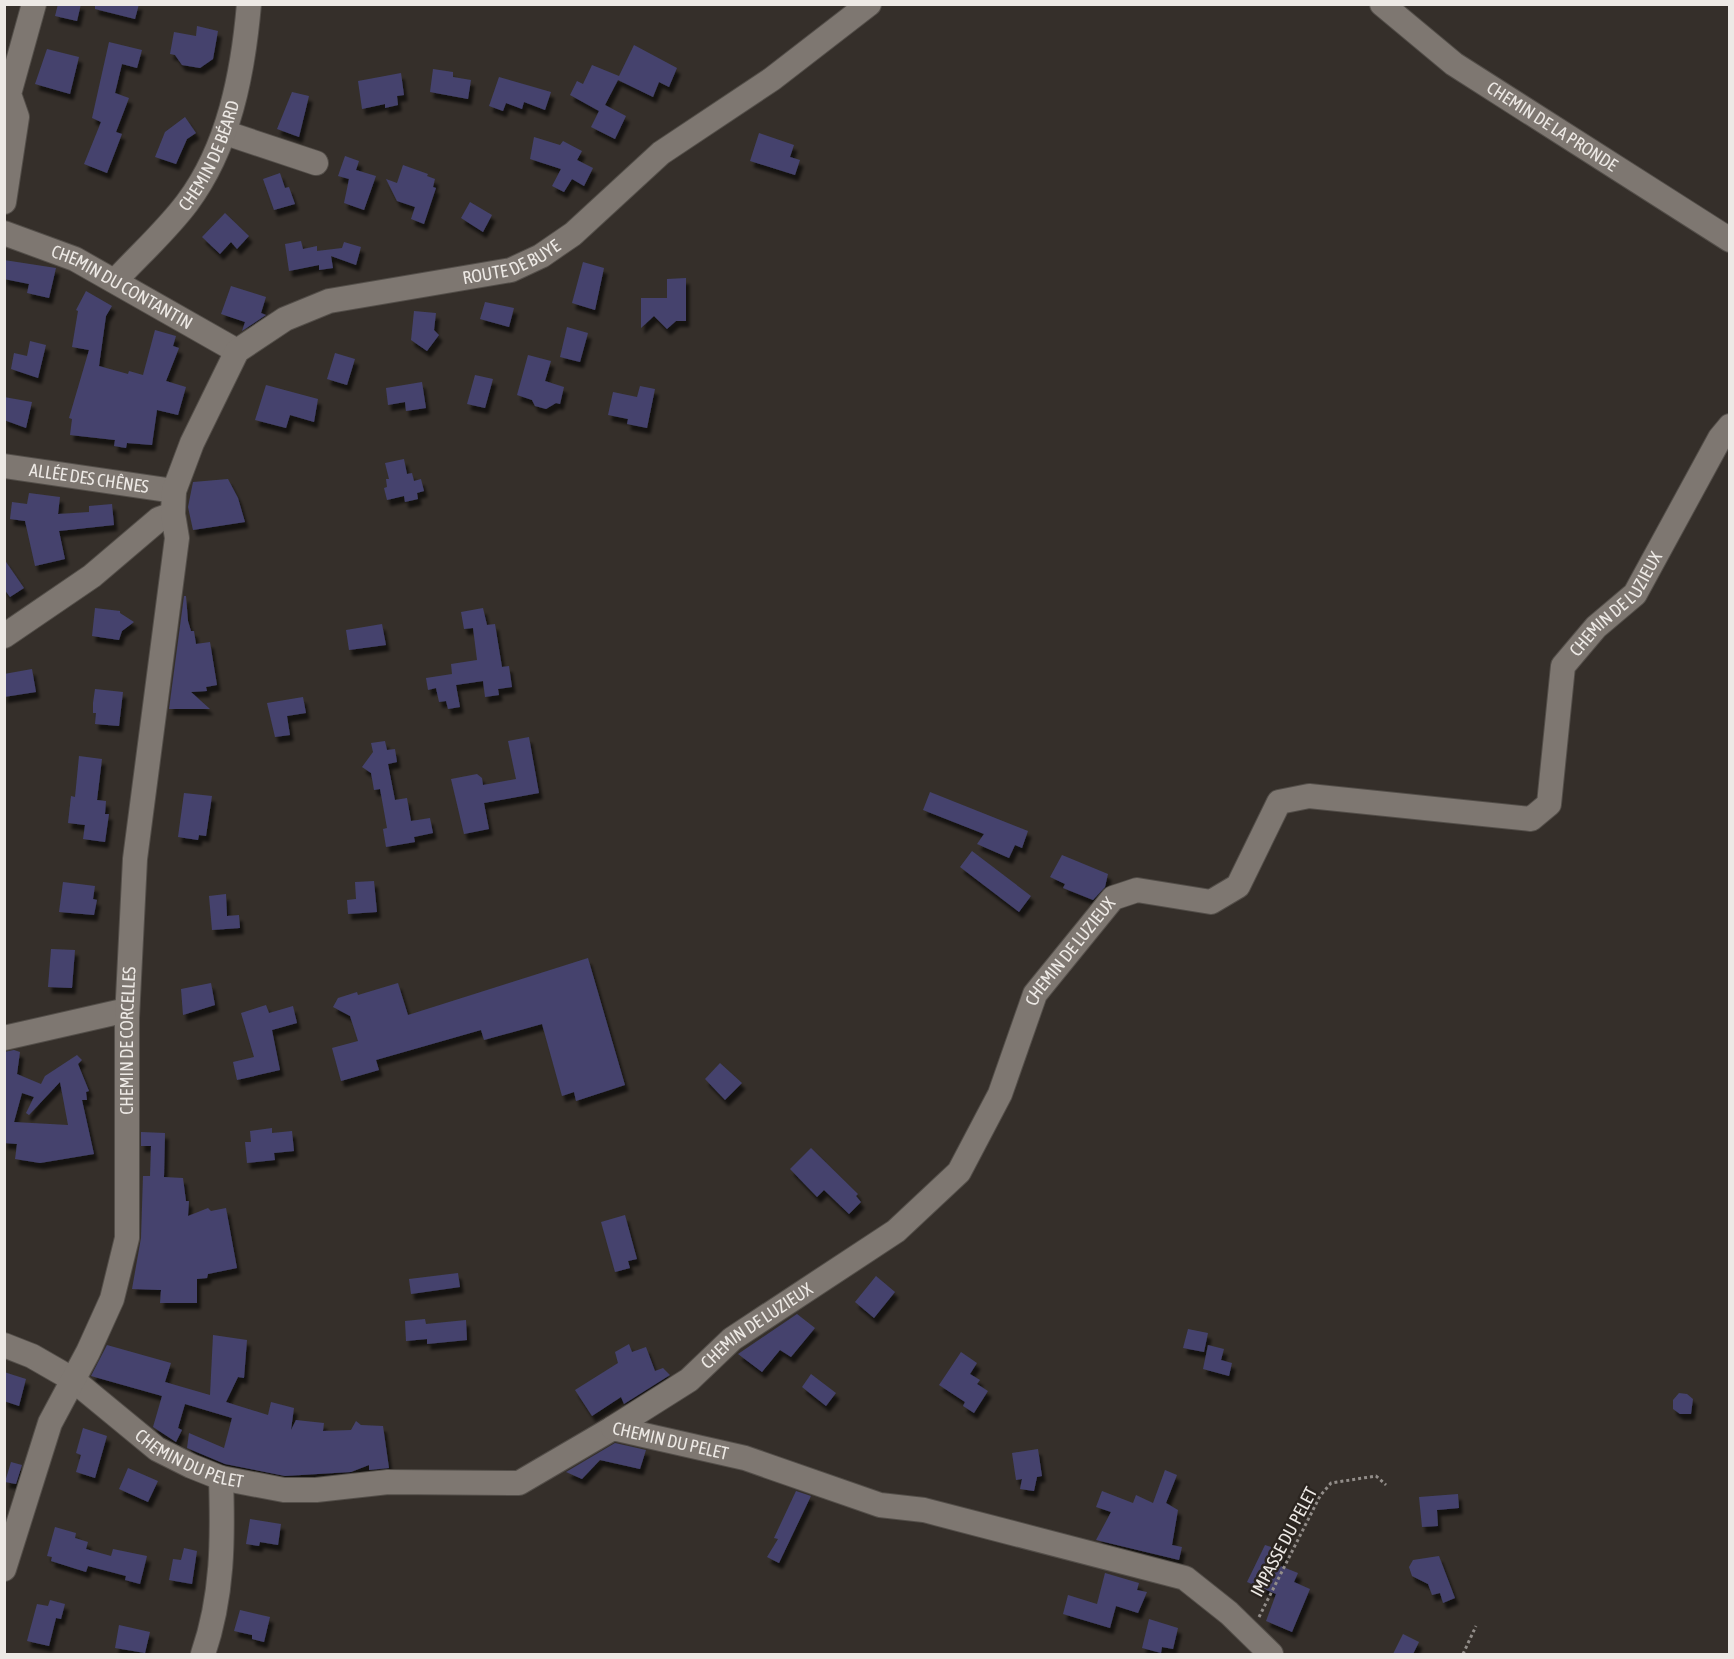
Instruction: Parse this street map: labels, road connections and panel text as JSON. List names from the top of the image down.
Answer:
{
  "streets": {
    "street": [
      "CHEMIN DE LA PRONDE",
      "CHEMIN DE BÉARD",
      "ROUTE DE BUYE",
      "CHEMIN DU CONTANTIN",
      "ALLÉE DES CHÊNES",
      "CHEMIN DE LUZIEUX",
      "CHEMIN DE CORCELLES",
      "CHEMIN DU PELET"
    ],
    "path": ["IMPASSE DU PELET"]
  },
  "crossings": [
    ["CHEMIN DE BÉARD", "CHEMIN DU CONTANTIN"],
    ["ROUTE DE BUYE", "CHEMIN DU CONTANTIN"],
    ["ALLÉE DES CHÊNES", "CHEMIN DE CORCELLES"],
    ["CHEMIN DE LUZIEUX", "CHEMIN DU PELET"],
    ["CHEMIN DE CORCELLES", "CHEMIN DU PELET"],
    ["CHEMIN DU PELET", "IMPASSE DU PELET"]
  ]
}
